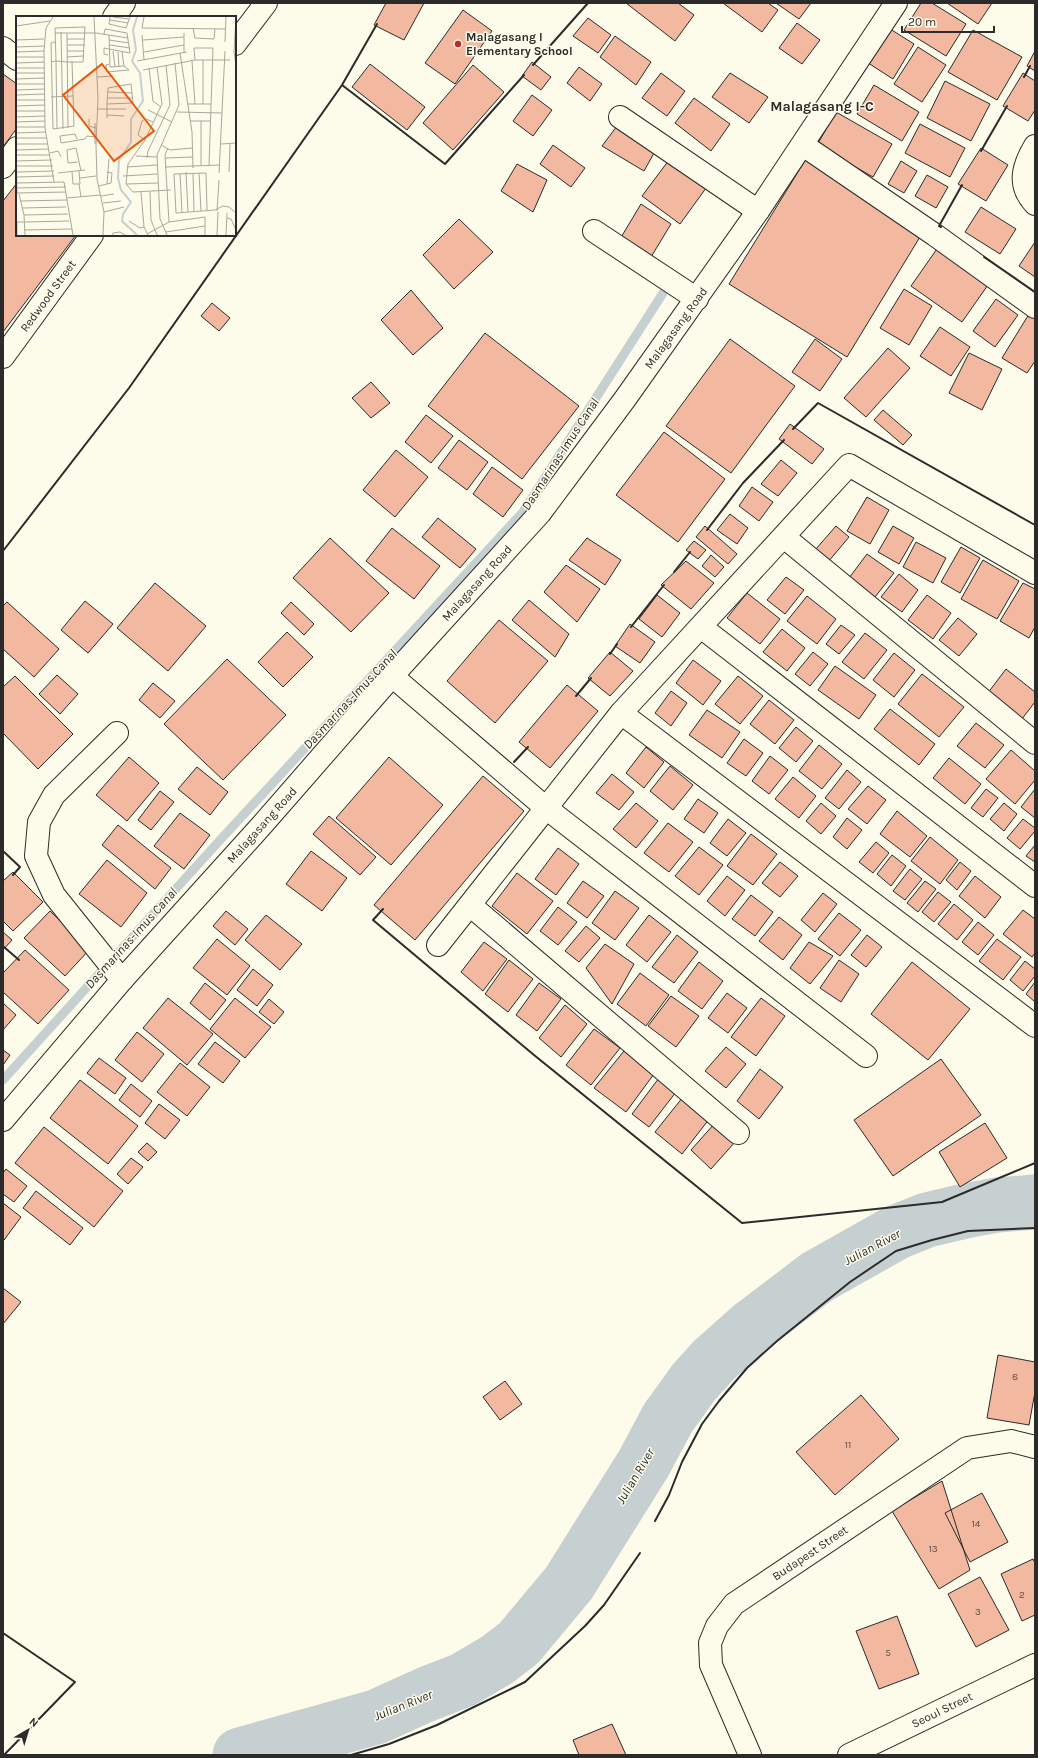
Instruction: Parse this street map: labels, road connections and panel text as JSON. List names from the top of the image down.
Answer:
{
  "streets": {
    "street": [
      "Redwood Street",
      "Malagasang Road",
      "Budapest Street",
      "Seoul Street"
    ]
  },
  "districts": ["Malagasang I-C"],
  "water": ["Dasmarinas-Imus Canal", "Julian River"],
  "places": ["Malagasang I Elementary School"],
  "house_numbers": [
    "8",
    "11",
    "14",
    "13",
    "2",
    "3",
    "5"
  ],
  "scale_bar": "20 m",
  "north": "top right"
}
